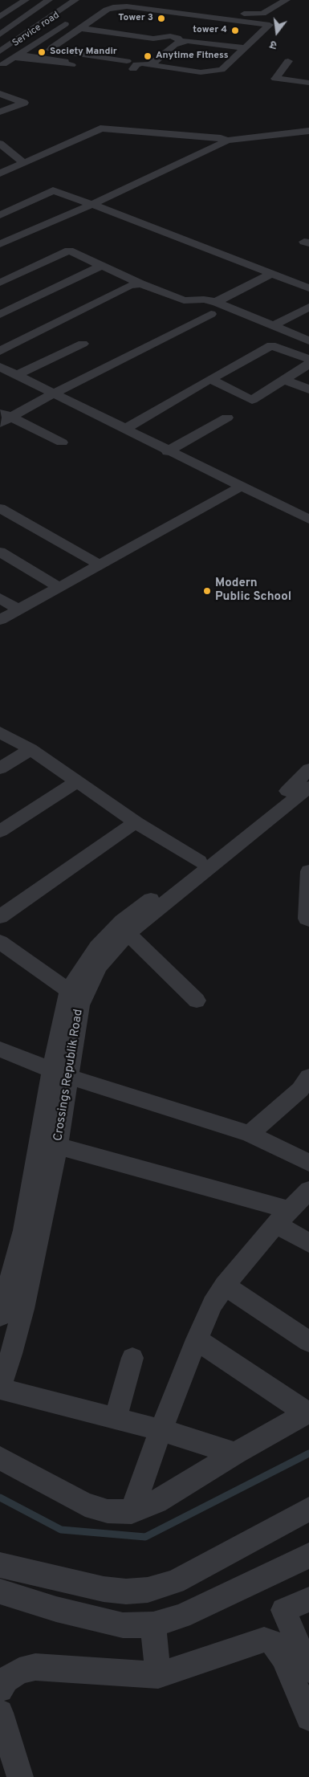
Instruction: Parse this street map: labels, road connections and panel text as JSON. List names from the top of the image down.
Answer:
{
  "streets": {
    "street": ["Service road", "Crossings Republik Road"]
  },
  "places": [
    "Tower 3",
    "tower 4",
    "Society Mandir",
    "Anytime Fitness",
    "Modern Public School"
  ],
  "north": "bottom"
}
